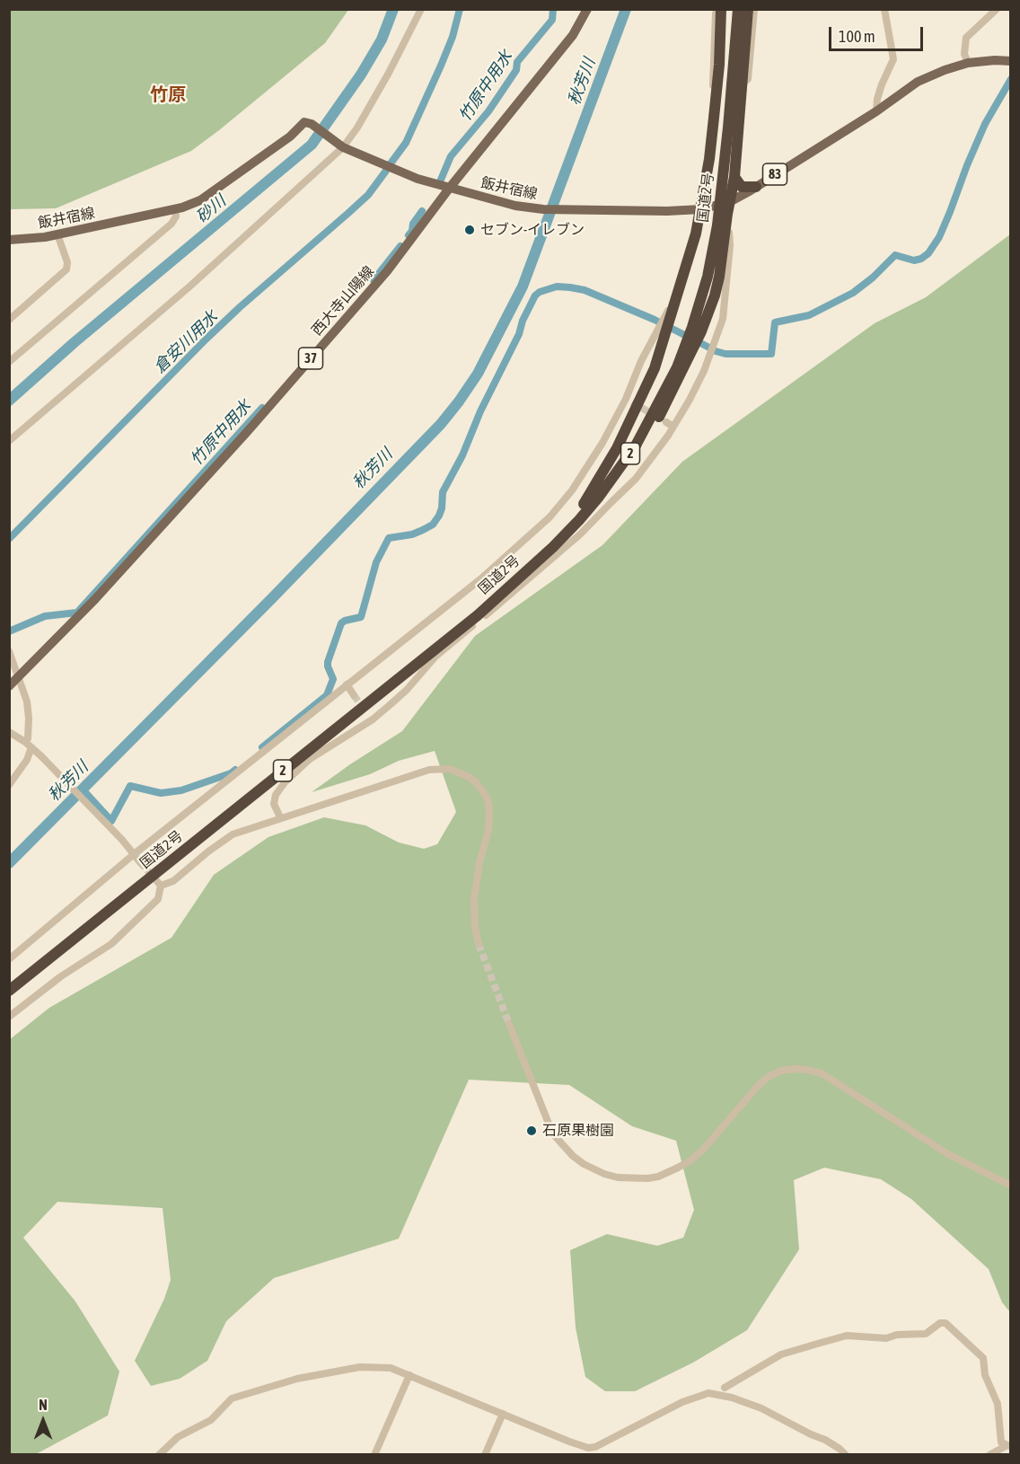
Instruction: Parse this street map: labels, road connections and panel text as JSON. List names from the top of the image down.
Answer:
{
  "streets": {
    "highway": ["国道2号", "2"],
    "main road": [
      "83",
      "飯井宿線",
      "西大寺山陽線",
      "37"
    ]
  },
  "crossings": [
    ["飯井宿線", "西大寺山陽線"]
  ],
  "districts": ["竹原"],
  "water": [
    "秋芳川",
    "竹原中用水",
    "砂川",
    "倉安川用水"
  ],
  "places": ["セブン-イレブン", "石原果樹園"],
  "scale_bar": "100 m",
  "north": "top"
}
